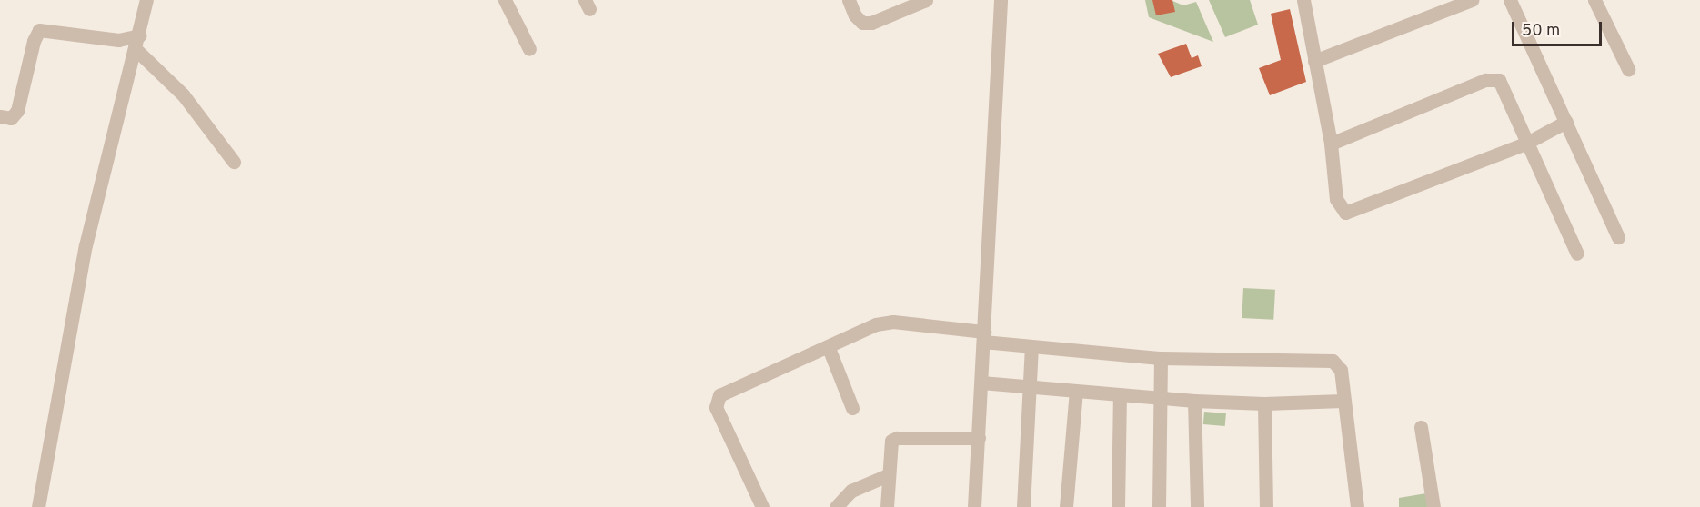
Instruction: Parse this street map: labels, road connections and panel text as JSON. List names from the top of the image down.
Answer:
{
  "scale_bar": "50 m"
}
